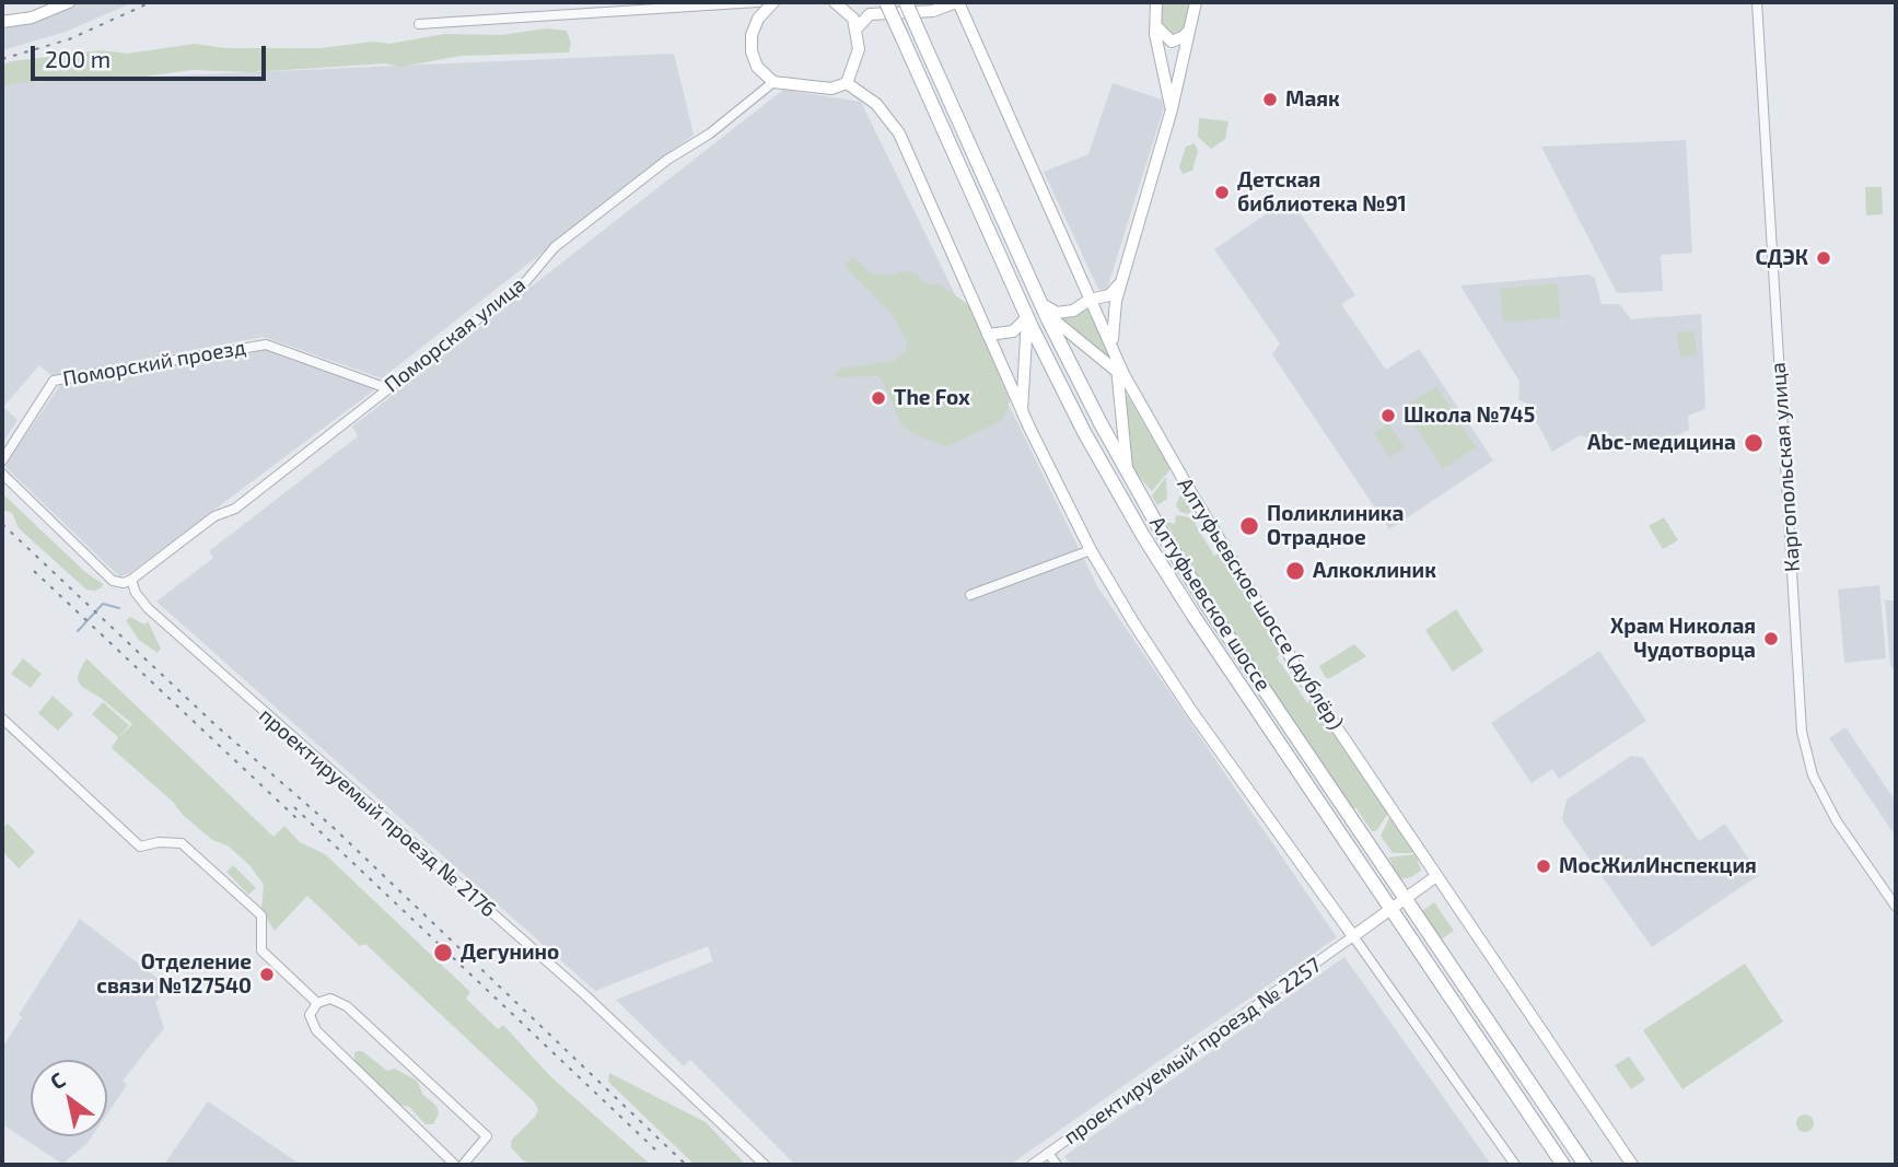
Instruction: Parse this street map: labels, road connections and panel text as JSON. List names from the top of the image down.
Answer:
{
  "streets": {
    "main road": ["Алтуфьевское шоссе", "Алтуфьевское шоссе (дублёр)"],
    "street": [
      "Поморская улица",
      "Поморский проезд",
      "Каргопольская улица",
      "проектируемый проезд № 2176",
      "проектируемый проезд № 2257"
    ]
  },
  "crossings": [
    ["Поморская улица", "Поморский проезд"],
    ["Поморская улица", "проектируемый проезд № 2176"]
  ],
  "places": [
    "Маяк",
    "Детская библиотека №91",
    "СДЭК",
    "The Fox",
    "Школа №745",
    "Abc-медицина",
    "Поликлиника Отрадное",
    "Алкоклиник",
    "Храм Николая Чудотворца",
    "МосЖилИнспекция",
    "Дегунино",
    "Отделение связи №127540"
  ],
  "scale_bar": "200 m",
  "north": "top left"
}
